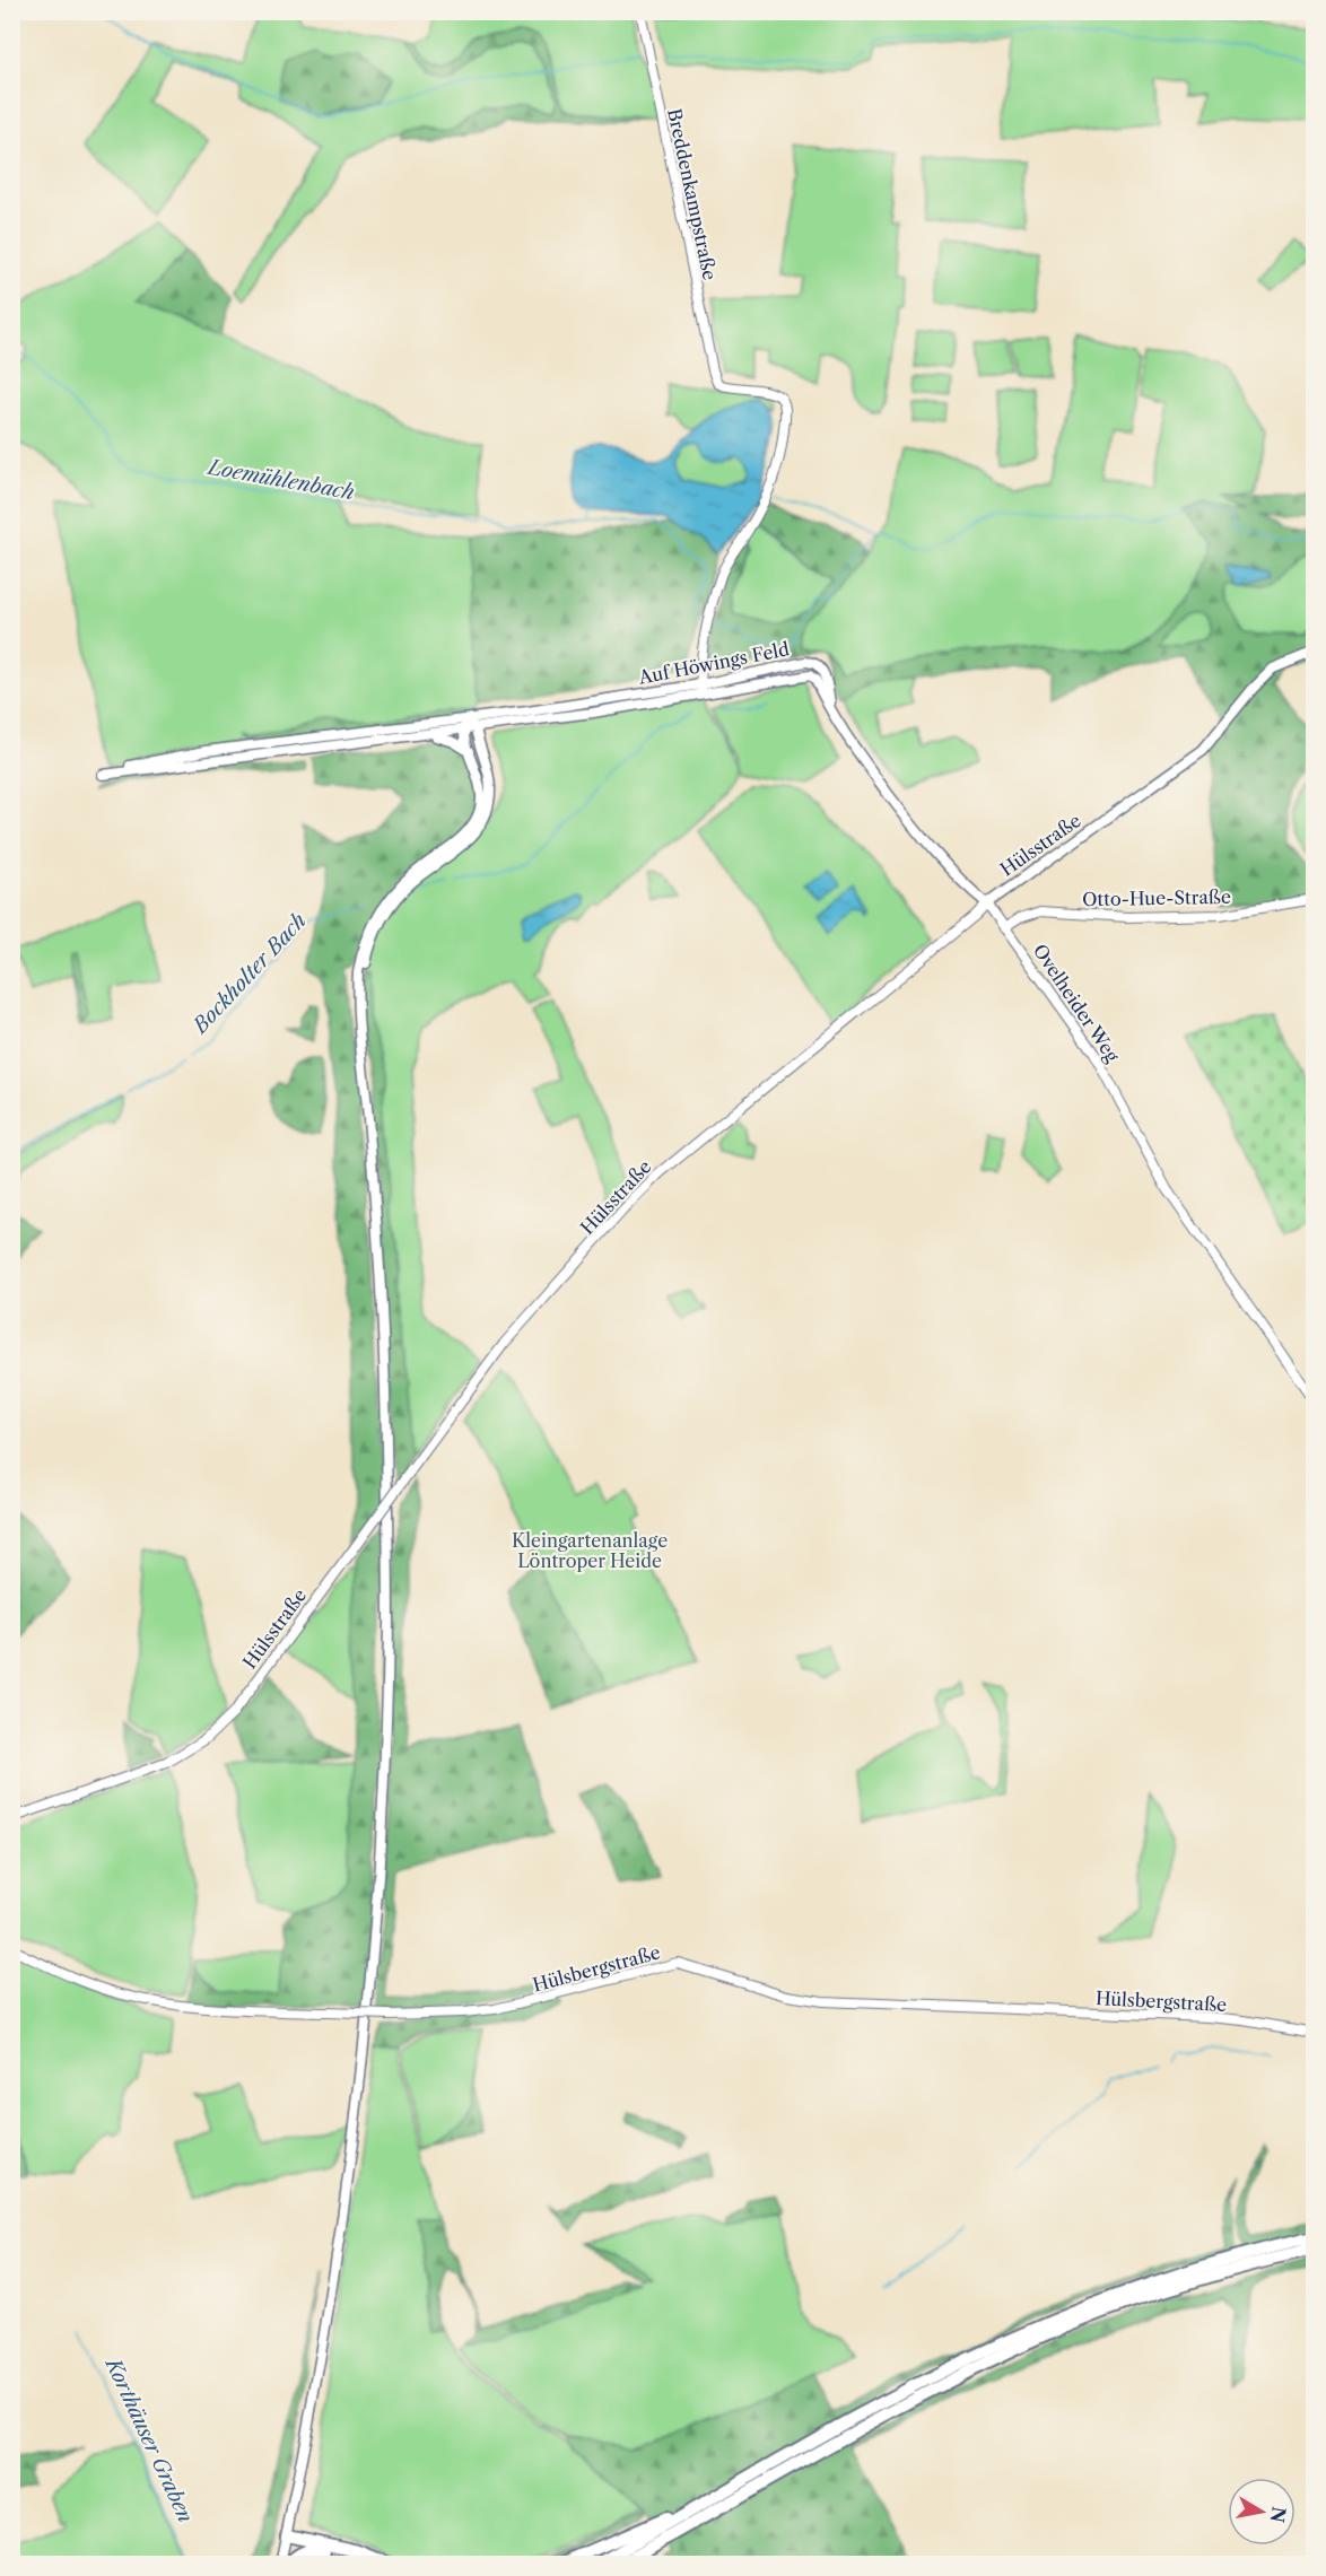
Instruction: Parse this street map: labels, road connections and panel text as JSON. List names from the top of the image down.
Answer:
{
  "streets": {
    "main road": ["Auf Höwings Feld", "Hülsstraße", "Ovelheider Weg"],
    "street": ["Breddenkampstraße", "Otto-Hue-Straße", "Hülsbergstraße"]
  },
  "crossings": [
    ["Breddenkampstraße", "Auf Höwings Feld"],
    ["Auf Höwings Feld", "Ovelheider Weg"],
    ["Hülsstraße", "Ovelheider Weg"],
    ["Otto-Hue-Straße", "Ovelheider Weg"]
  ],
  "water": ["Loemühlenbach", "Bockholter Bach", "Korthäuser Graben"],
  "parks": ["Kleingartenanlage Löntroper Heide"],
  "north": "right"
}
